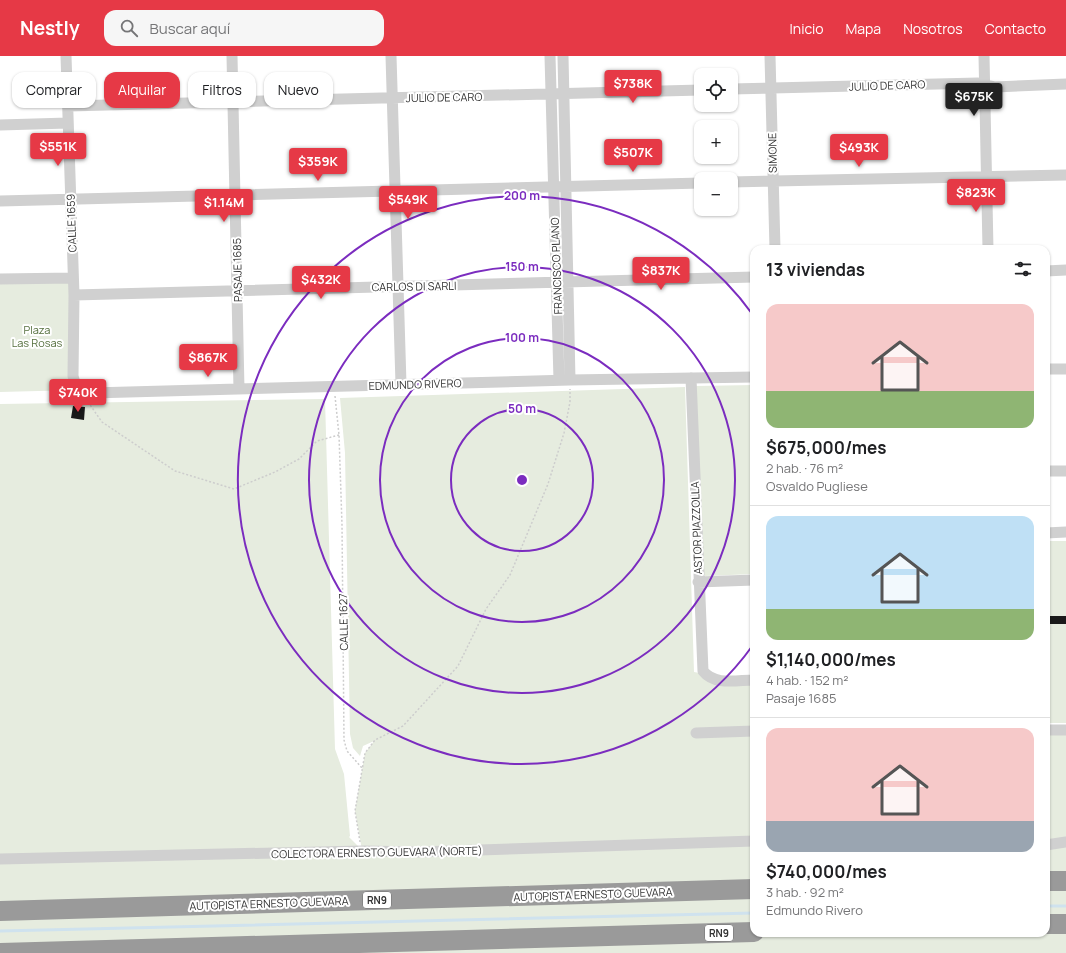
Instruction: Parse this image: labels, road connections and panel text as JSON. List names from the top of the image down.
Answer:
{
  "streets": {
    "highway": ["AUTOPISTA ERNESTO GUEVARA", "RN9"],
    "street": [
      "JULIO DE CARO",
      "SIMONE",
      "CALLE 1659",
      "FRANCISCO PLANO",
      "PASAJE 1685",
      "CARLOS DI SARLI",
      "EDMUNDO RIVERO",
      "ASTOR PIAZZOLLA",
      "COLECTORA ERNESTO GUEVARA (NORTE)"
    ],
    "path": ["CALLE 1627"]
  },
  "crossings": [
    ["JULIO DE CARO", "SIMONE"],
    ["JULIO DE CARO", "FRANCISCO PLANO"],
    ["CALLE 1659", "CARLOS DI SARLI"],
    ["CALLE 1659", "EDMUNDO RIVERO"],
    ["FRANCISCO PLANO", "CARLOS DI SARLI"],
    ["FRANCISCO PLANO", "EDMUNDO RIVERO"],
    ["PASAJE 1685", "CARLOS DI SARLI"],
    ["PASAJE 1685", "EDMUNDO RIVERO"],
    ["EDMUNDO RIVERO", "ASTOR PIAZZOLLA"],
    ["EDMUNDO RIVERO", "CALLE 1627"]
  ],
  "parks": ["Plaza Las Rosas"],
  "page": {
    "header": "Nestly",
    "search": "Buscar aquí",
    "nav": [
      "Inicio",
      "Mapa",
      "Nosotros",
      "Contacto"
    ],
    "map_buttons": ["+", "−"],
    "price": [
      "$738K",
      "$675K",
      "$551K",
      "$493K",
      "$507K",
      "$359K",
      "$823K",
      "$549K",
      "$1.14M",
      "$837K",
      "$432K",
      "$867K",
      "$740K"
    ],
    "chip": [
      "Comprar",
      "Alquilar",
      "Filtros",
      "Nuevo"
    ],
    "heading": "13 viviendas",
    "list": [
      {
        "name": "$675,000/mes",
        "note": "2 hab. · 76 m² · Osvaldo Pugliese"
      },
      {
        "name": "$1,140,000/mes",
        "note": "4 hab. · 152 m² · Pasaje 1685"
      },
      {
        "name": "$740,000/mes",
        "note": "3 hab. · 92 m² · Edmundo Rivero"
      }
    ]
  },
  "rings": [
    "200 m",
    "150 m",
    "100 m",
    "50 m"
  ]
}
